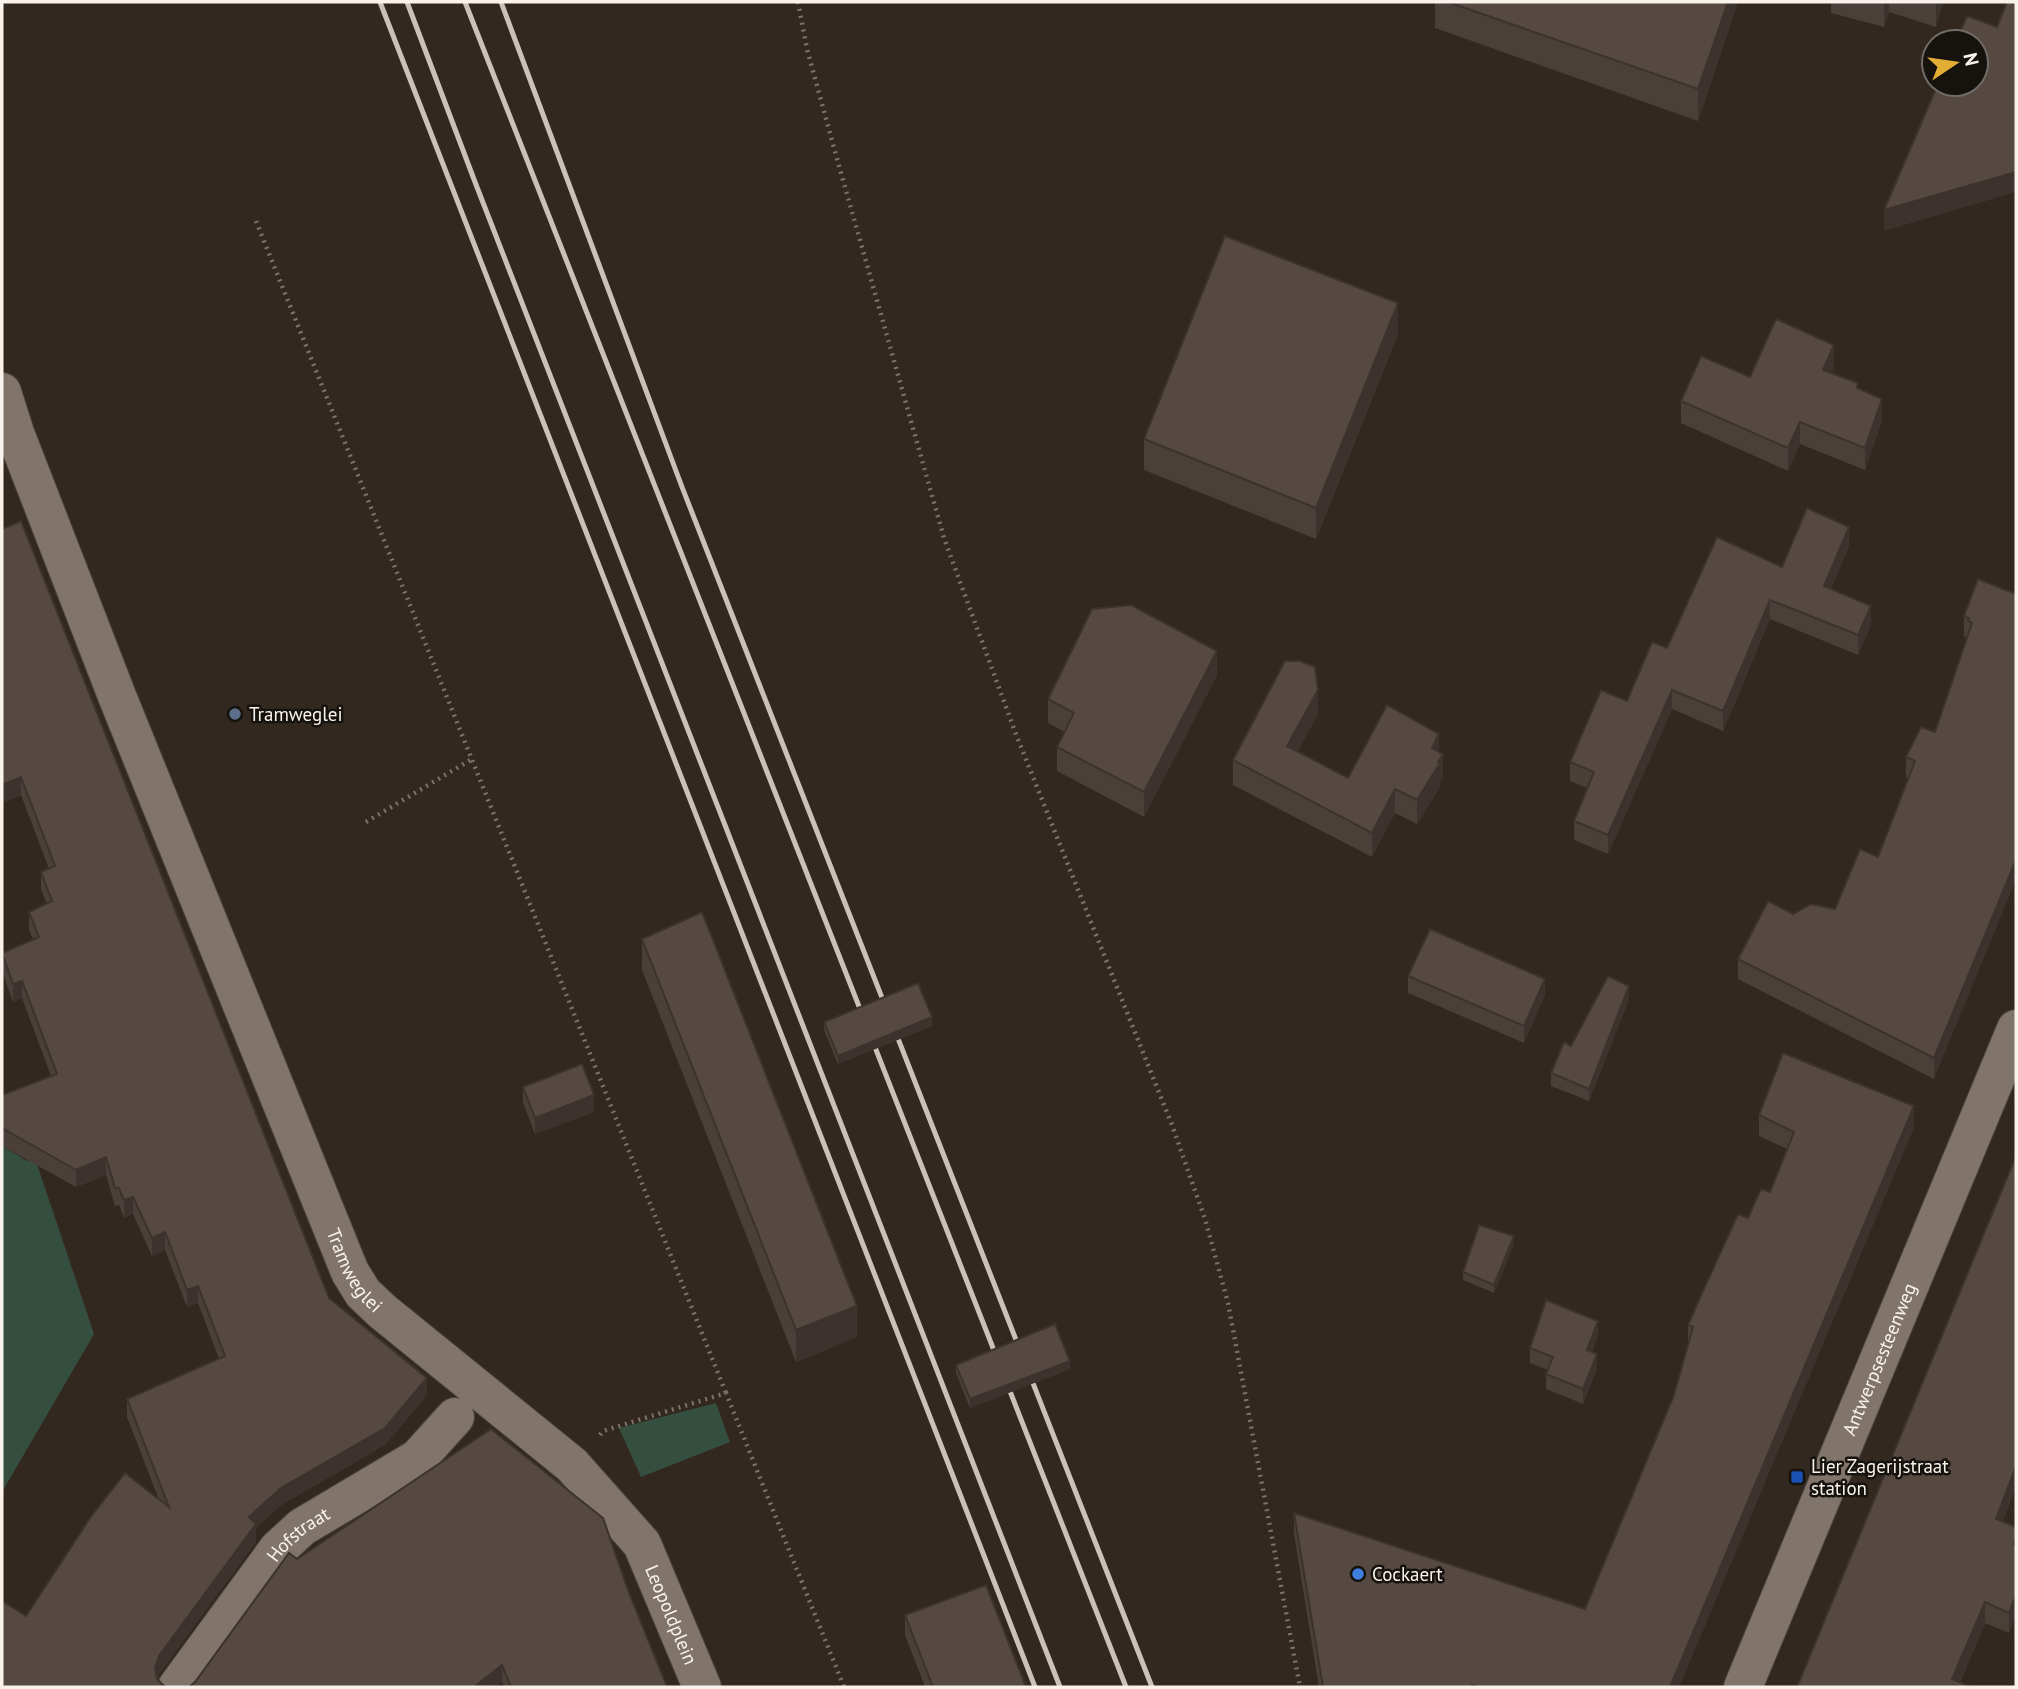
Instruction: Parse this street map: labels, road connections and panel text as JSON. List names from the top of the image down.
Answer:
{
  "streets": {
    "street": [
      "Tramweglei",
      "Antwerpsesteenweg",
      "Hofstraat",
      "Leopoldplein"
    ]
  },
  "crossings": [
    ["Tramweglei", "Leopoldplein"]
  ],
  "places": {
    "other": ["Tramweglei", "Cockaert"],
    "transit": ["Lier Zagerijstraat station"]
  },
  "north": "right"
}
